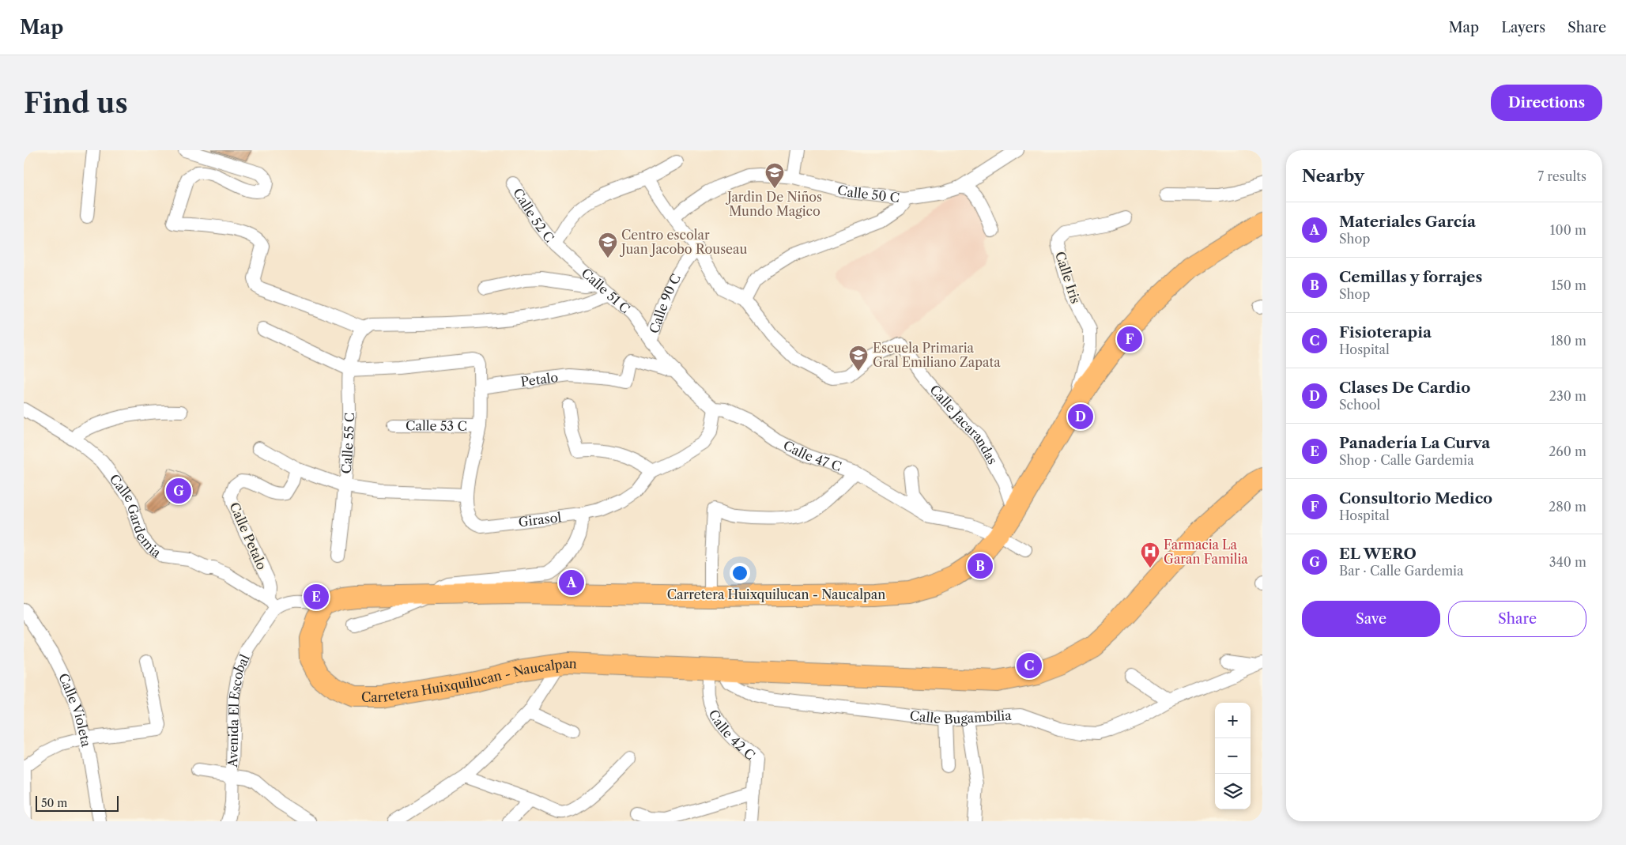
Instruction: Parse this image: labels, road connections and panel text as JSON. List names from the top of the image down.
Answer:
{
  "streets": {
    "main road": ["Carretera Huixquilucan - Naucalpan"],
    "street": [
      "Calle 50 C",
      "Calle 52 C",
      "Calle Iris",
      "Calle 51 C",
      "Calle 90 C",
      "Petalo",
      "Calle Jacarandas",
      "Calle 53 C",
      "Calle 55 C",
      "Calle 47 C",
      "Calle Gardemia",
      "Girasol",
      "Calle Petalo",
      "Calle Violeta",
      "Avenida El Escobal",
      "Calle Bugambilia",
      "Calle 42 C"
    ]
  },
  "crossings": [
    ["Calle 52 C", "Calle 51 C"],
    ["Calle Iris", "Carretera Huixquilucan - Naucalpan"],
    ["Calle 51 C", "Calle 90 C"],
    ["Calle 51 C", "Calle 47 C"],
    ["Calle 90 C", "Calle 47 C"],
    ["Petalo", "Calle 47 C"],
    ["Petalo", "Girasol"],
    ["Calle Jacarandas", "Carretera Huixquilucan - Naucalpan"],
    ["Calle 53 C", "Girasol"],
    ["Calle 55 C", "Girasol"],
    ["Calle 47 C", "Carretera Huixquilucan - Naucalpan"],
    ["Calle Gardemia", "Calle Petalo"],
    ["Calle Gardemia", "Avenida El Escobal"],
    ["Calle Petalo", "Avenida El Escobal"],
    ["Carretera Huixquilucan - Naucalpan", "Calle Bugambilia"],
    ["Carretera Huixquilucan - Naucalpan", "Calle 42 C"],
    ["Calle Bugambilia", "Calle 42 C"]
  ],
  "places": {
    "school or university": ["Jardin De Niños Mundo Magico", "Centro escolar Juan Jacobo Rouseau", "Escuela Primaria Gral Emiliano Zapata"],
    "hospital": ["Farmacia La Garan Familia"]
  },
  "scale_bar": "50 m",
  "page": {
    "header": "Map",
    "nav": ["Map", "Layers", "Share"],
    "buttons": [
      "Directions",
      ["Save", "Share"]
    ],
    "title": "Find us",
    "heading": ["Nearby", "7 results"],
    "list": [
      {
        "mark": "A",
        "name": "Materiales García",
        "note": "Shop",
        "value": "100 m"
      },
      {
        "mark": "B",
        "name": "Cemillas y forrajes",
        "note": "Shop",
        "value": "150 m"
      },
      {
        "mark": "C",
        "name": "Fisioterapia",
        "note": "Hospital",
        "value": "180 m"
      },
      {
        "mark": "D",
        "name": "Clases De Cardio",
        "note": "School",
        "value": "230 m"
      },
      {
        "mark": "E",
        "name": "Panadería La Curva",
        "note": "Shop · Calle Gardemia",
        "value": "260 m"
      },
      {
        "mark": "F",
        "name": "Consultorio Medico",
        "note": "Hospital",
        "value": "280 m"
      },
      {
        "mark": "G",
        "name": "EL WERO",
        "note": "Bar · Calle Gardemia",
        "value": "340 m"
      }
    ],
    "pins": [
      "F",
      "D",
      "G",
      "B",
      "A",
      "E",
      "C"
    ],
    "map_buttons": ["+", "−"],
    "scale": "50 m"
  }
}
